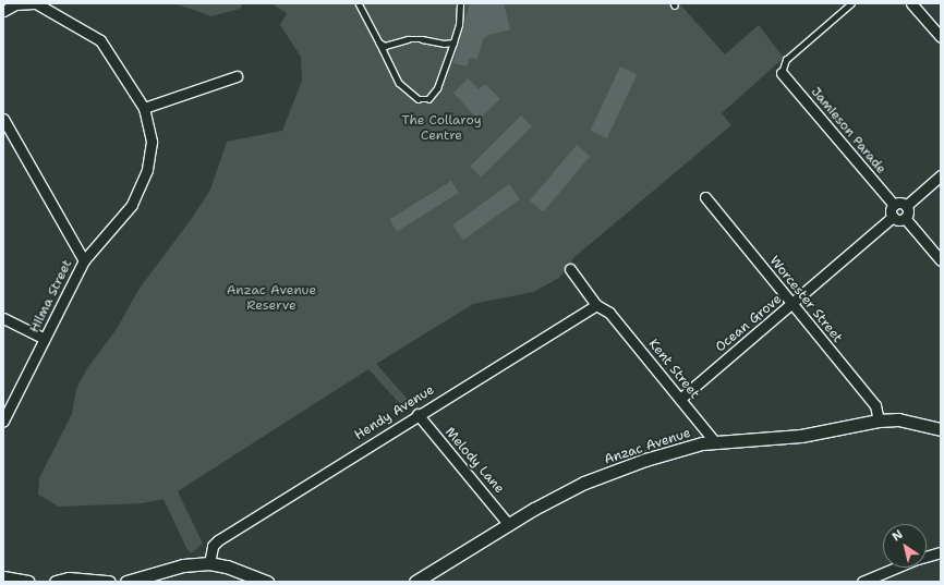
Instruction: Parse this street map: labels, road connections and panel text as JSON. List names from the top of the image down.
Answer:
{
  "streets": {
    "street": [
      "Jamieson Parade",
      "Hilma Street",
      "Worcester Street",
      "Ocean Grove",
      "Kent Street",
      "Hendy Avenue",
      "Anzac Avenue",
      "Melody Lane"
    ]
  },
  "crossings": [
    ["Jamieson Parade", "Ocean Grove"],
    ["Worcester Street", "Ocean Grove"],
    ["Worcester Street", "Anzac Avenue"],
    ["Ocean Grove", "Kent Street"],
    ["Kent Street", "Hendy Avenue"],
    ["Kent Street", "Anzac Avenue"],
    ["Hendy Avenue", "Melody Lane"],
    ["Anzac Avenue", "Melody Lane"]
  ],
  "parks": ["The Collaroy Centre", "Anzac Avenue Reserve"],
  "north": "top left"
}
